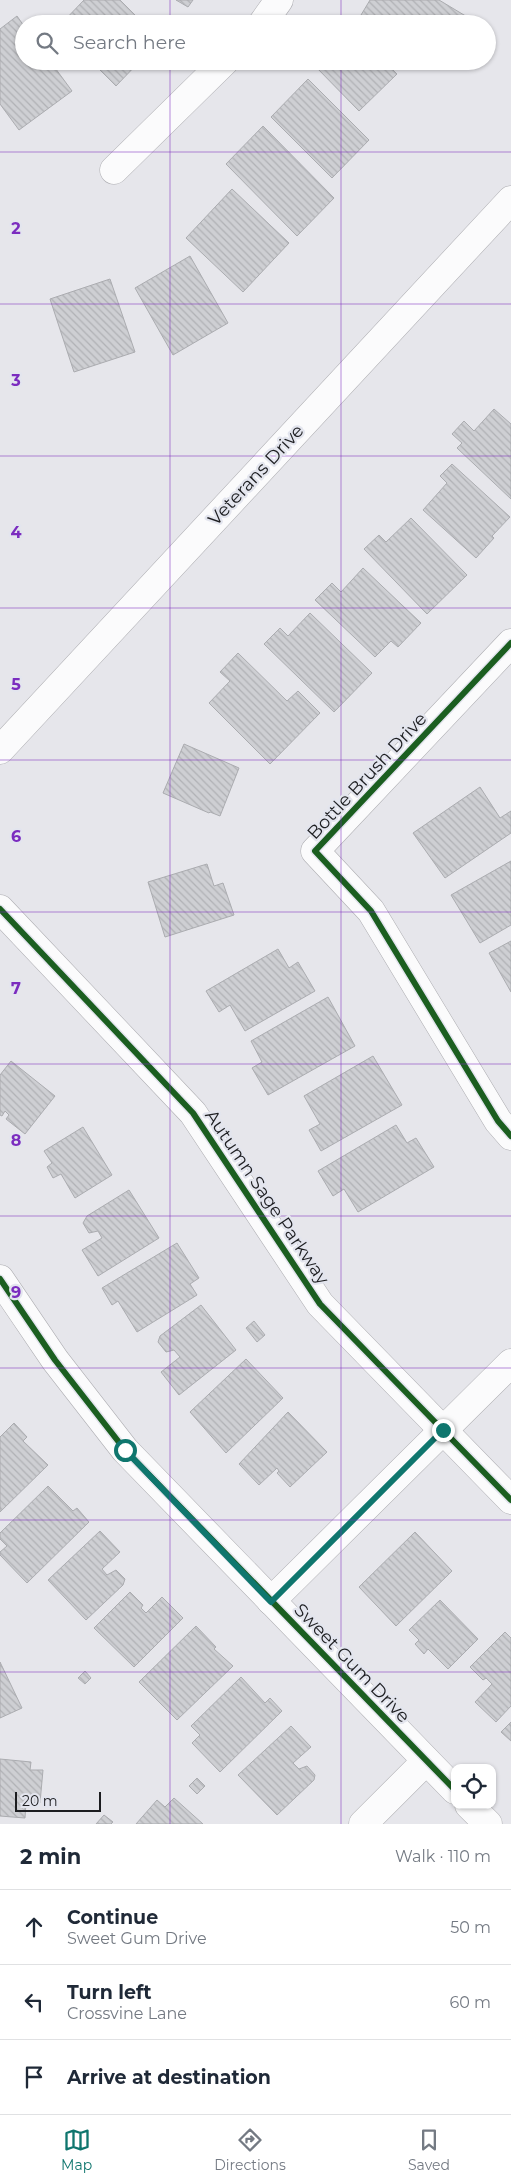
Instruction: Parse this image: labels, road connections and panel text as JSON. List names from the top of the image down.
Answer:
{
  "streets": {
    "street": [
      "Veterans Drive",
      "Bottle Brush Drive",
      "Autumn Sage Parkway",
      "Sweet Gum Drive"
    ]
  },
  "scale_bar": "20 m",
  "page": {
    "search": "Search here",
    "scale": "20 m",
    "heading": ["2 min", "Walk · 110 m"],
    "list": [
      ["Continue", "Sweet Gum Drive", "50 m"],
      ["Turn left", "Crossvine Lane", "60 m"],
      "Arrive at destination"
    ],
    "nav": ["Map", "Directions", "Saved"]
  },
  "grid": {
    "rows": [
      "2",
      "3",
      "4",
      "5",
      "6",
      "7",
      "8",
      "9"
    ]
  }
}
